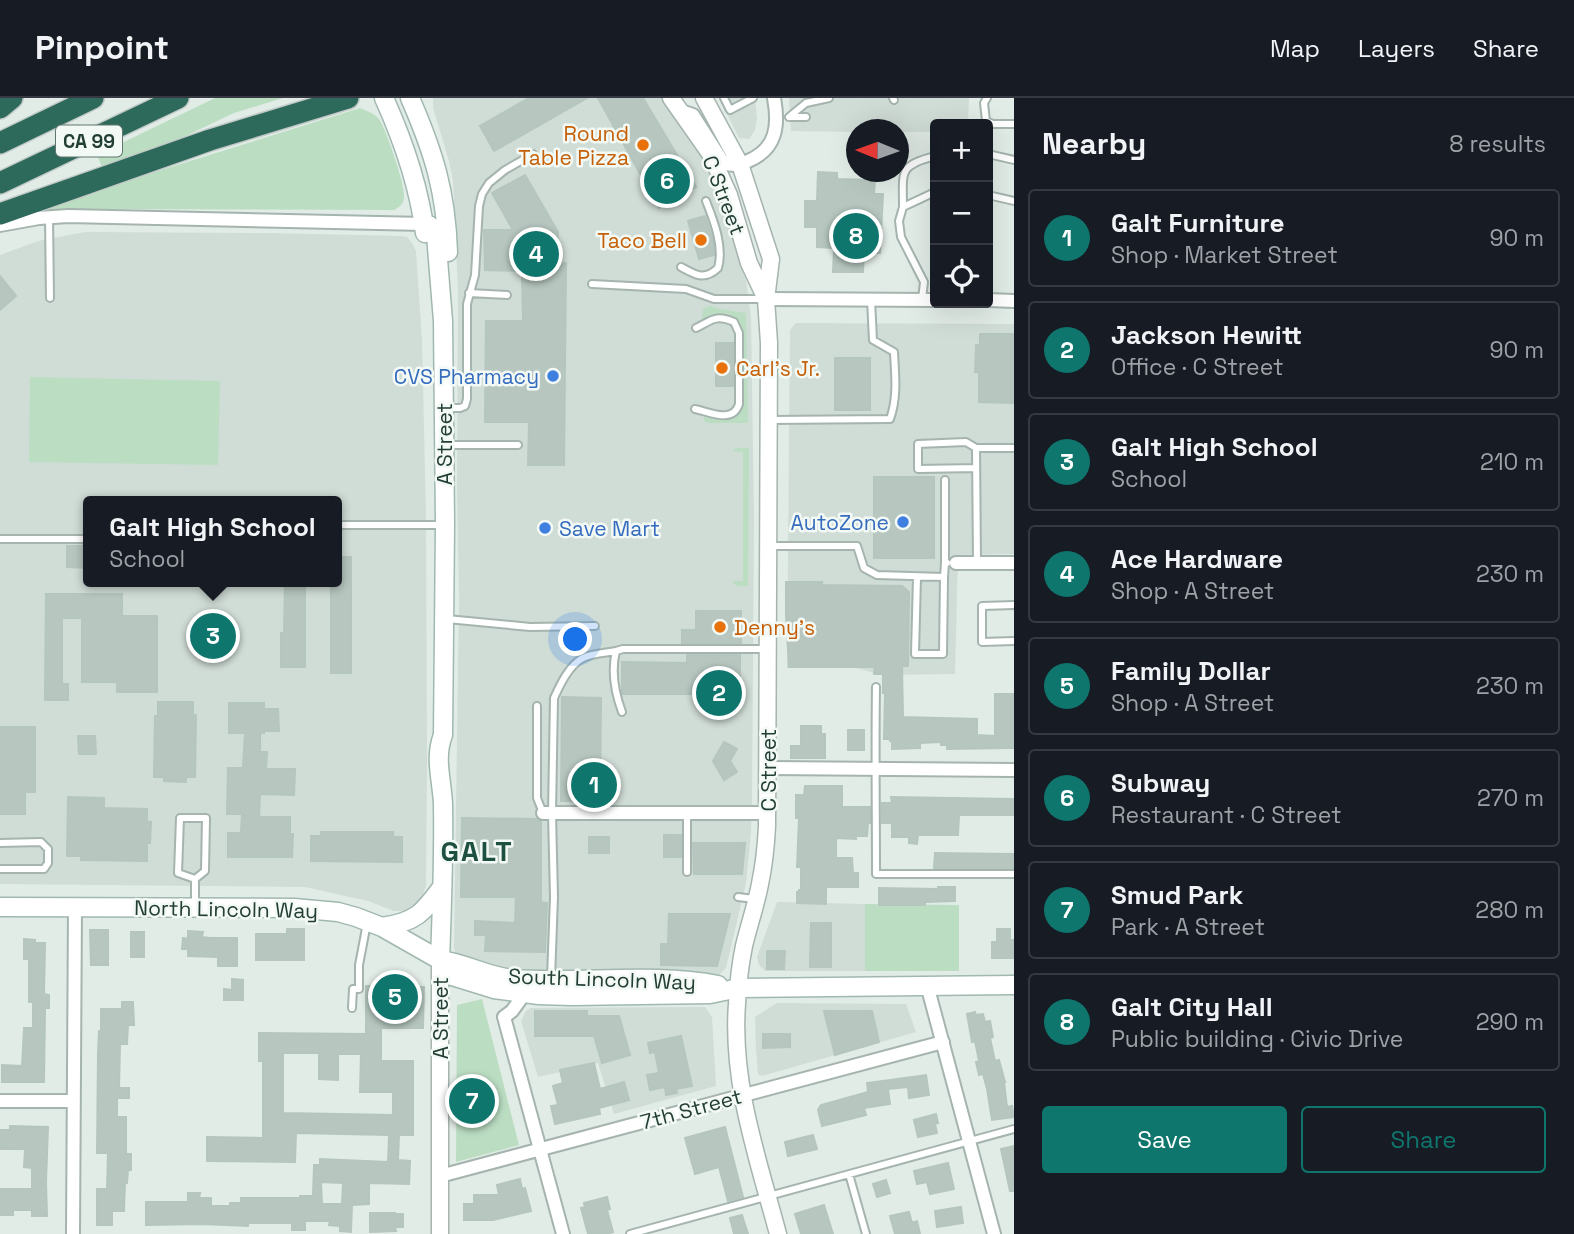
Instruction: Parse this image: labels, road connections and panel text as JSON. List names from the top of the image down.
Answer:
{
  "streets": {
    "highway": ["CA 99"],
    "main road": ["A Street", "North Lincoln Way", "South Lincoln Way"],
    "street": ["C Street", "7th Street"]
  },
  "crossings": [
    ["C Street", "South Lincoln Way"],
    ["C Street", "7th Street"],
    ["A Street", "North Lincoln Way"],
    ["A Street", "South Lincoln Way"],
    ["A Street", "7th Street"],
    ["North Lincoln Way", "South Lincoln Way"]
  ],
  "districts": ["GALT"],
  "places": [
    "Round Table Pizza",
    "Taco Bell",
    "Carl's Jr.",
    "CVS Pharmacy",
    "AutoZone",
    "Save Mart",
    "Denny's"
  ],
  "north": "left",
  "page": {
    "header": "Pinpoint",
    "nav": ["Map", "Layers", "Share"],
    "heading": ["Nearby", "8 results"],
    "map_buttons": ["+", "−"],
    "pins": [
      "6",
      "8",
      "4",
      "3",
      "2",
      "1",
      "5",
      "7"
    ],
    "list": [
      {
        "mark": "1",
        "name": "Galt Furniture",
        "note": "Shop · Market Street",
        "value": "90 m"
      },
      {
        "mark": "2",
        "name": "Jackson Hewitt",
        "note": "Office · C Street",
        "value": "90 m"
      },
      {
        "mark": "3",
        "name": "Galt High School",
        "note": "School",
        "value": "210 m"
      },
      {
        "mark": "4",
        "name": "Ace Hardware",
        "note": "Shop · A Street",
        "value": "230 m"
      },
      {
        "mark": "5",
        "name": "Family Dollar",
        "note": "Shop · A Street",
        "value": "230 m"
      },
      {
        "mark": "6",
        "name": "Subway",
        "note": "Restaurant · C Street",
        "value": "270 m"
      },
      {
        "mark": "7",
        "name": "Smud Park",
        "note": "Park · A Street",
        "value": "280 m"
      },
      {
        "mark": "8",
        "name": "Galt City Hall",
        "note": "Public building · Civic Drive",
        "value": "290 m"
      }
    ],
    "popup": ["Galt High School", "School"],
    "buttons": ["Save", "Share"]
  }
}
